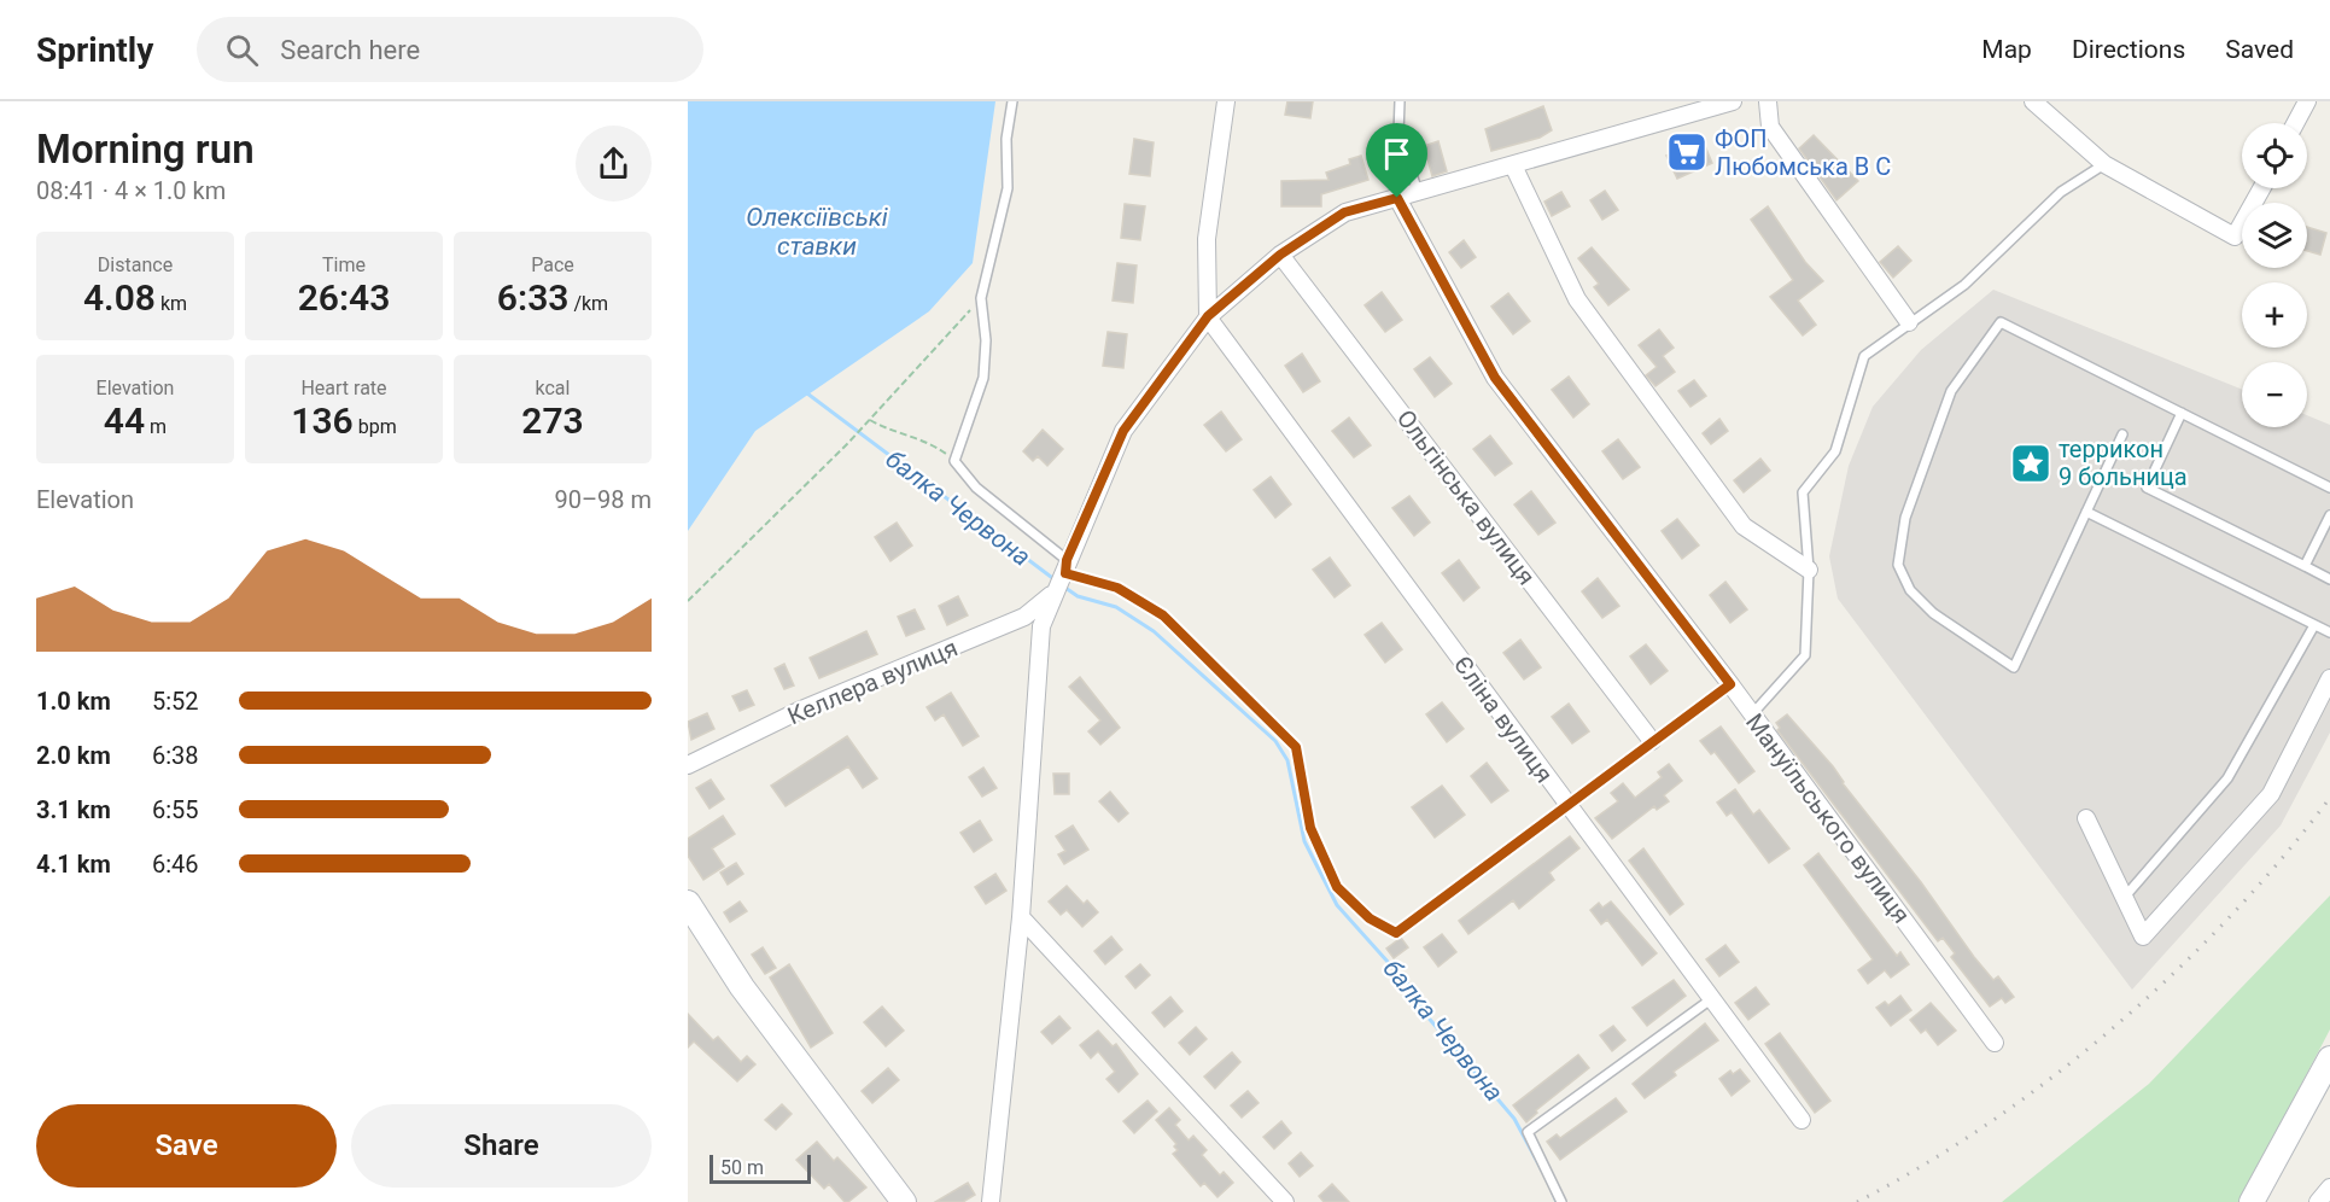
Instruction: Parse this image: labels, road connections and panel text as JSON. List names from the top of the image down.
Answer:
{
  "streets": {
    "street": [
      "Ольгінська вулиця",
      "Келлера вулиця",
      "Єліна вулиця",
      "Мануїльського вулиця"
    ]
  },
  "water": ["Олексіївські ставки", "балка Червона"],
  "places": {
    "supermarket": ["ФОП Любомська В С"],
    "place": ["террикон 9 больница"]
  },
  "scale_bar": "50 m",
  "page": {
    "header": "Sprintly",
    "search": "Search here",
    "nav": ["Map", "Directions", "Saved"],
    "heading": ["Morning run", "08:41 · 4 × 1.0 km"],
    "map_buttons": ["+", "−"],
    "stats": [
      ["Distance", "4.08 km"],
      ["Time", "26:43"],
      ["Pace", "6:33 /km"],
      ["Elevation", "44 m"],
      ["Heart rate", "136 bpm"],
      ["kcal", "273"]
    ],
    "chart": ["Elevation", "90–98 m"],
    "list": [
      {
        "name": "1.0 km",
        "note": "5:52"
      },
      {
        "name": "2.0 km",
        "note": "6:38"
      },
      {
        "name": "3.1 km",
        "note": "6:55"
      },
      {
        "name": "4.1 km",
        "note": "6:46"
      }
    ],
    "buttons": ["Save", "Share"],
    "scale": "50 m"
  }
}
